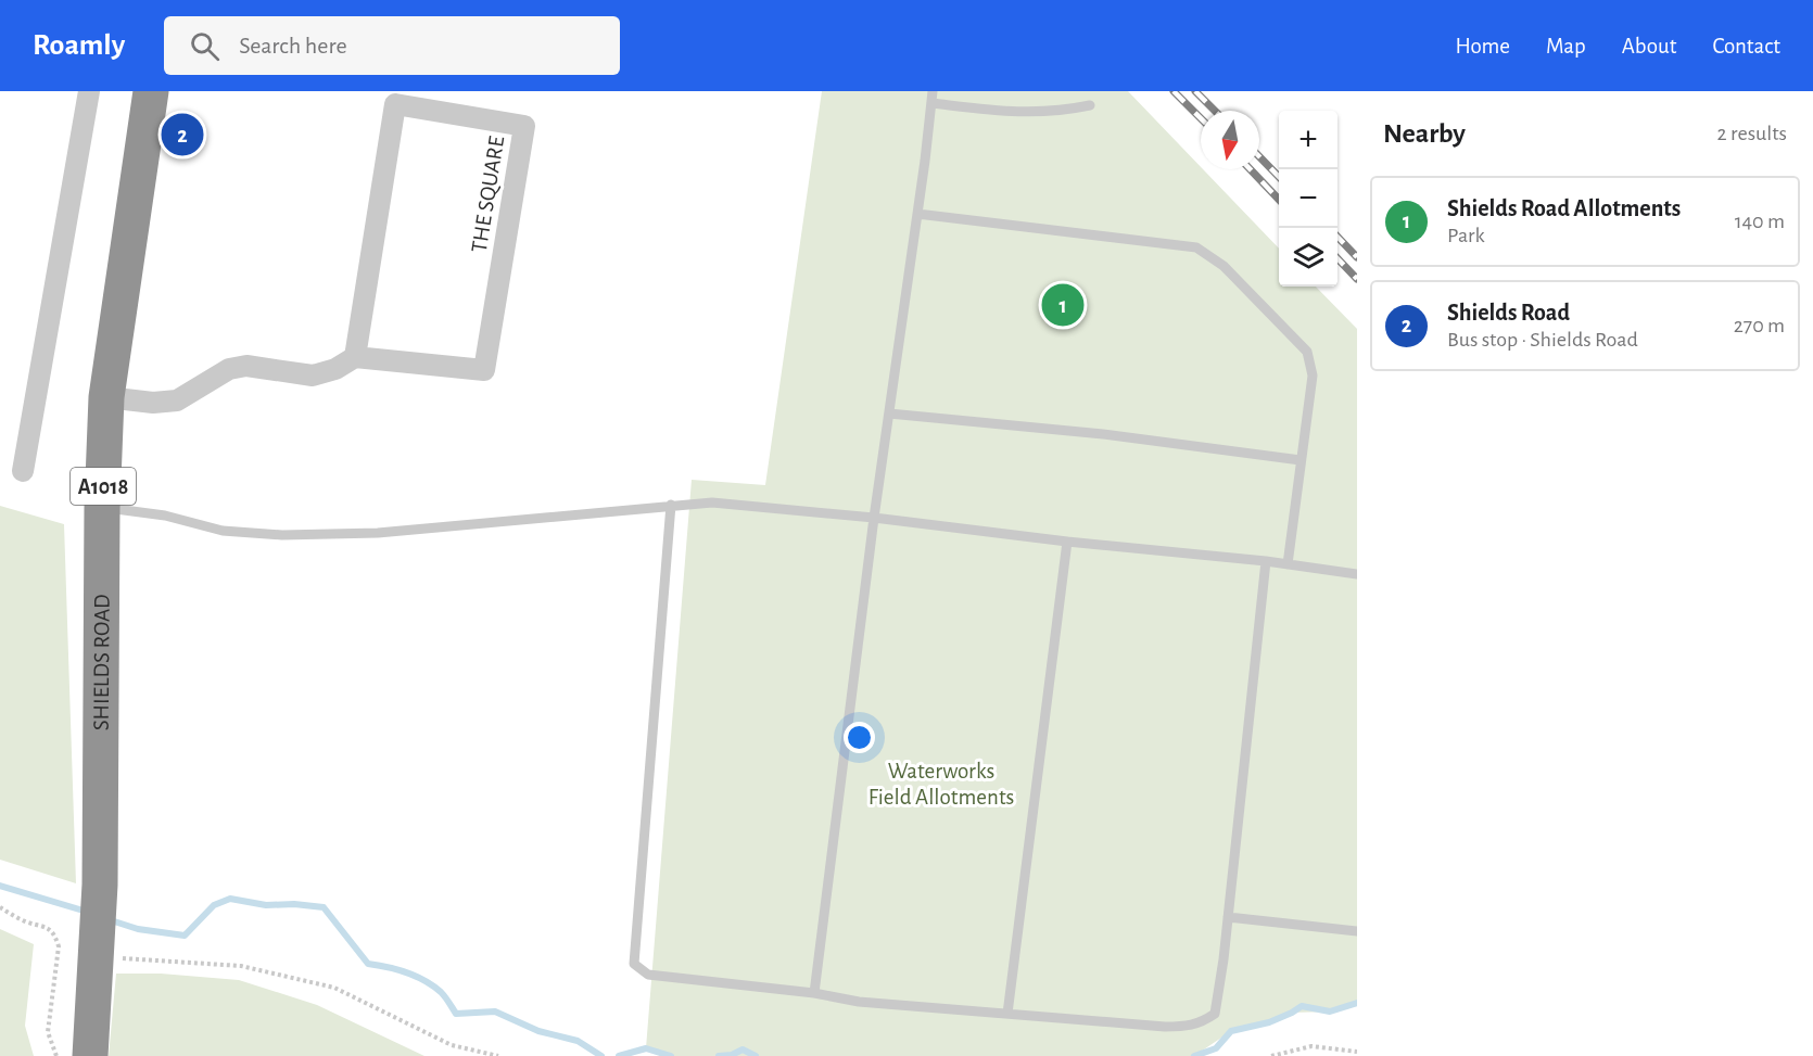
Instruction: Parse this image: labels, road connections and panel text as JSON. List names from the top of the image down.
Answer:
{
  "streets": {
    "highway": ["A1018", "SHIELDS ROAD"],
    "street": ["THE SQUARE"]
  },
  "parks": ["Waterworks Field Allotments"],
  "north": "bottom",
  "page": {
    "header": "Roamly",
    "search": "Search here",
    "nav": [
      "Home",
      "Map",
      "About",
      "Contact"
    ],
    "heading": ["Nearby", "2 results"],
    "map_buttons": ["+", "−"],
    "pins": ["2", "1"],
    "list": [
      {
        "mark": "1",
        "name": "Shields Road Allotments",
        "note": "Park",
        "value": "140 m"
      },
      {
        "mark": "2",
        "name": "Shields Road",
        "note": "Bus stop · Shields Road",
        "value": "270 m"
      }
    ]
  }
}
